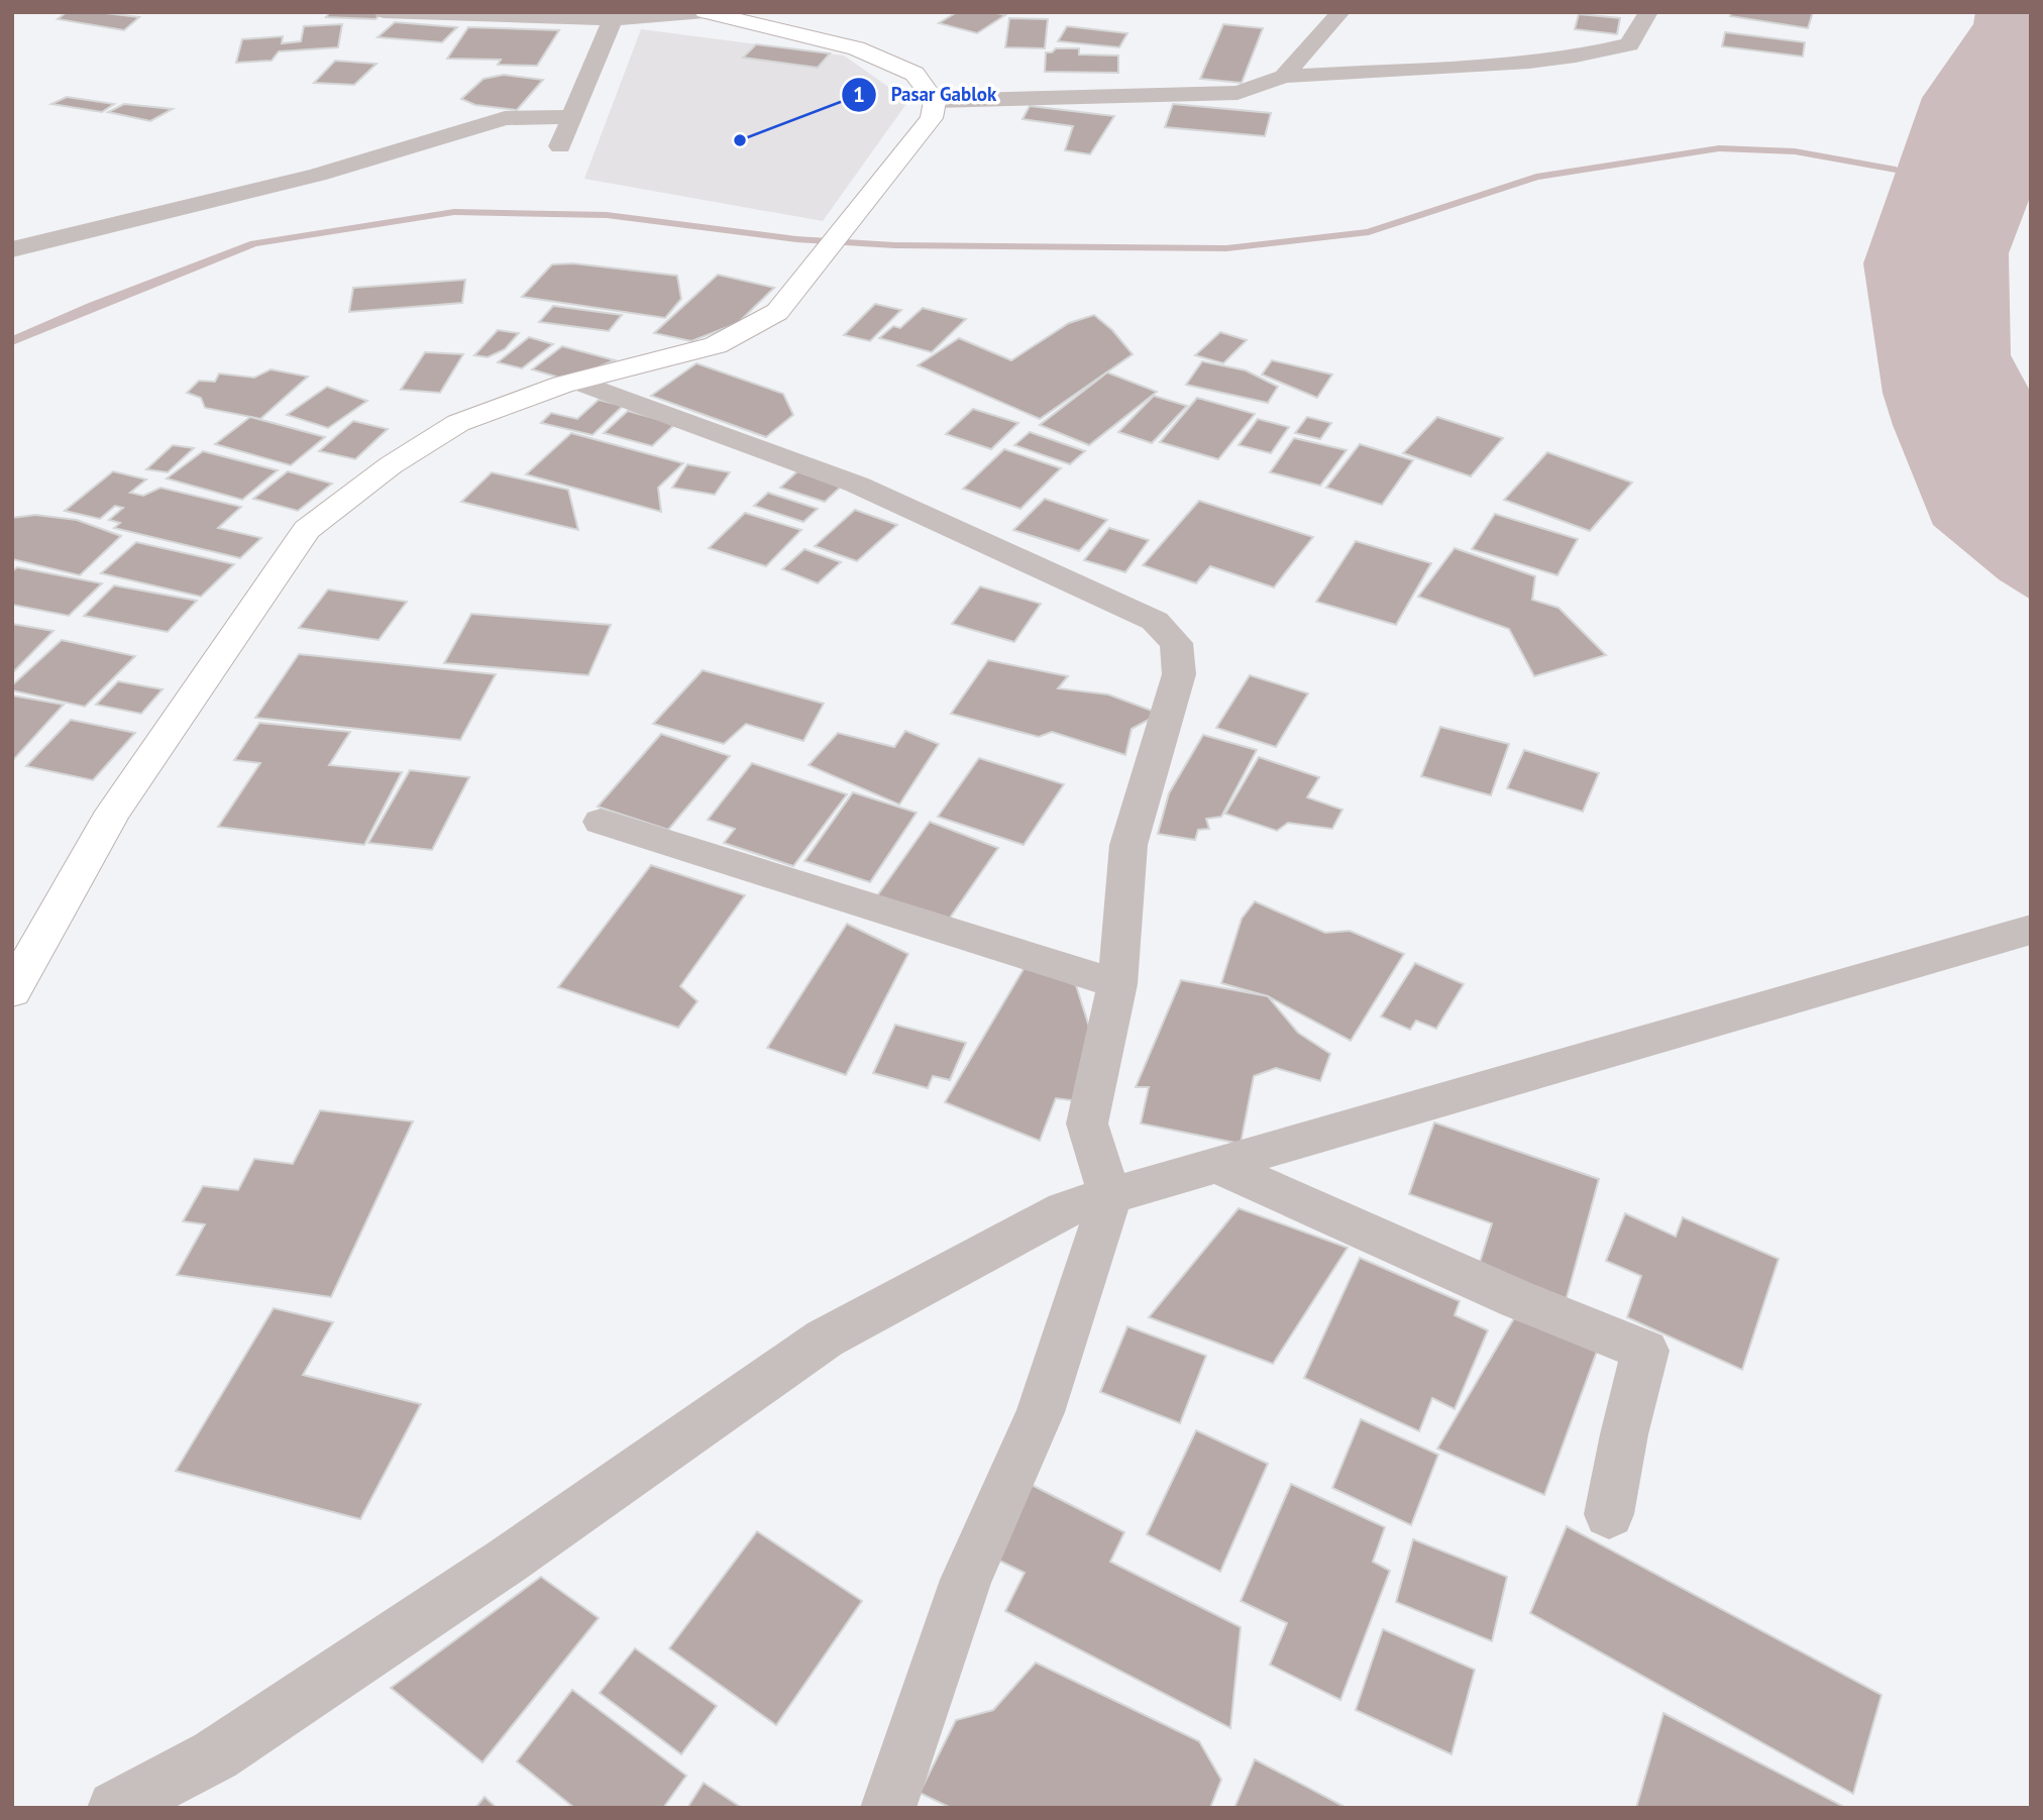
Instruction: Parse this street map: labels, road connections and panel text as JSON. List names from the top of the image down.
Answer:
{
  "places": ["Pasar Gablok"]
}
